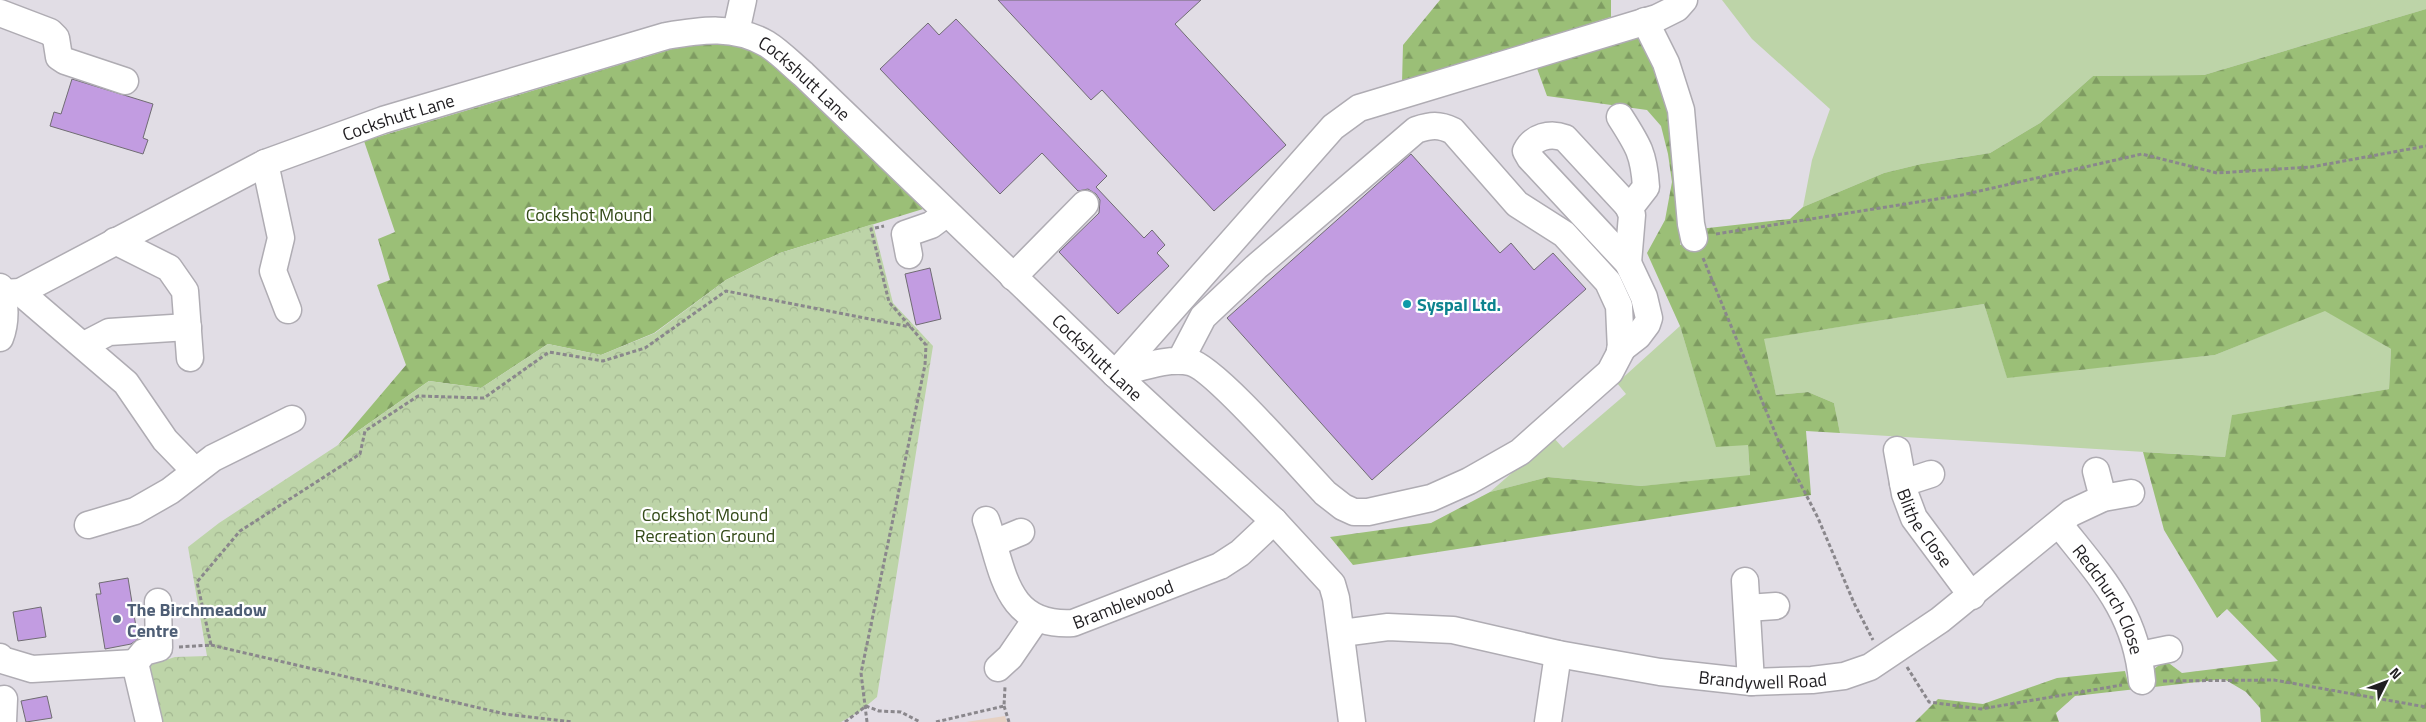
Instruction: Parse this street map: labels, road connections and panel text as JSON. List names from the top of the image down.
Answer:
{
  "streets": {
    "street": [
      "Cockshutt Lane",
      "Blithe Close",
      "Redchurch Close",
      "Bramblewood",
      "Brandywell Road"
    ]
  },
  "crossings": [
    ["Cockshutt Lane", "Bramblewood"],
    ["Cockshutt Lane", "Brandywell Road"],
    ["Blithe Close", "Brandywell Road"],
    ["Redchurch Close", "Brandywell Road"]
  ],
  "parks": ["Cockshot Mound", "Cockshot Mound Recreation Ground"],
  "places": ["Syspal Ltd.", "The Birchmeadow Centre"],
  "north": "top right"
}
